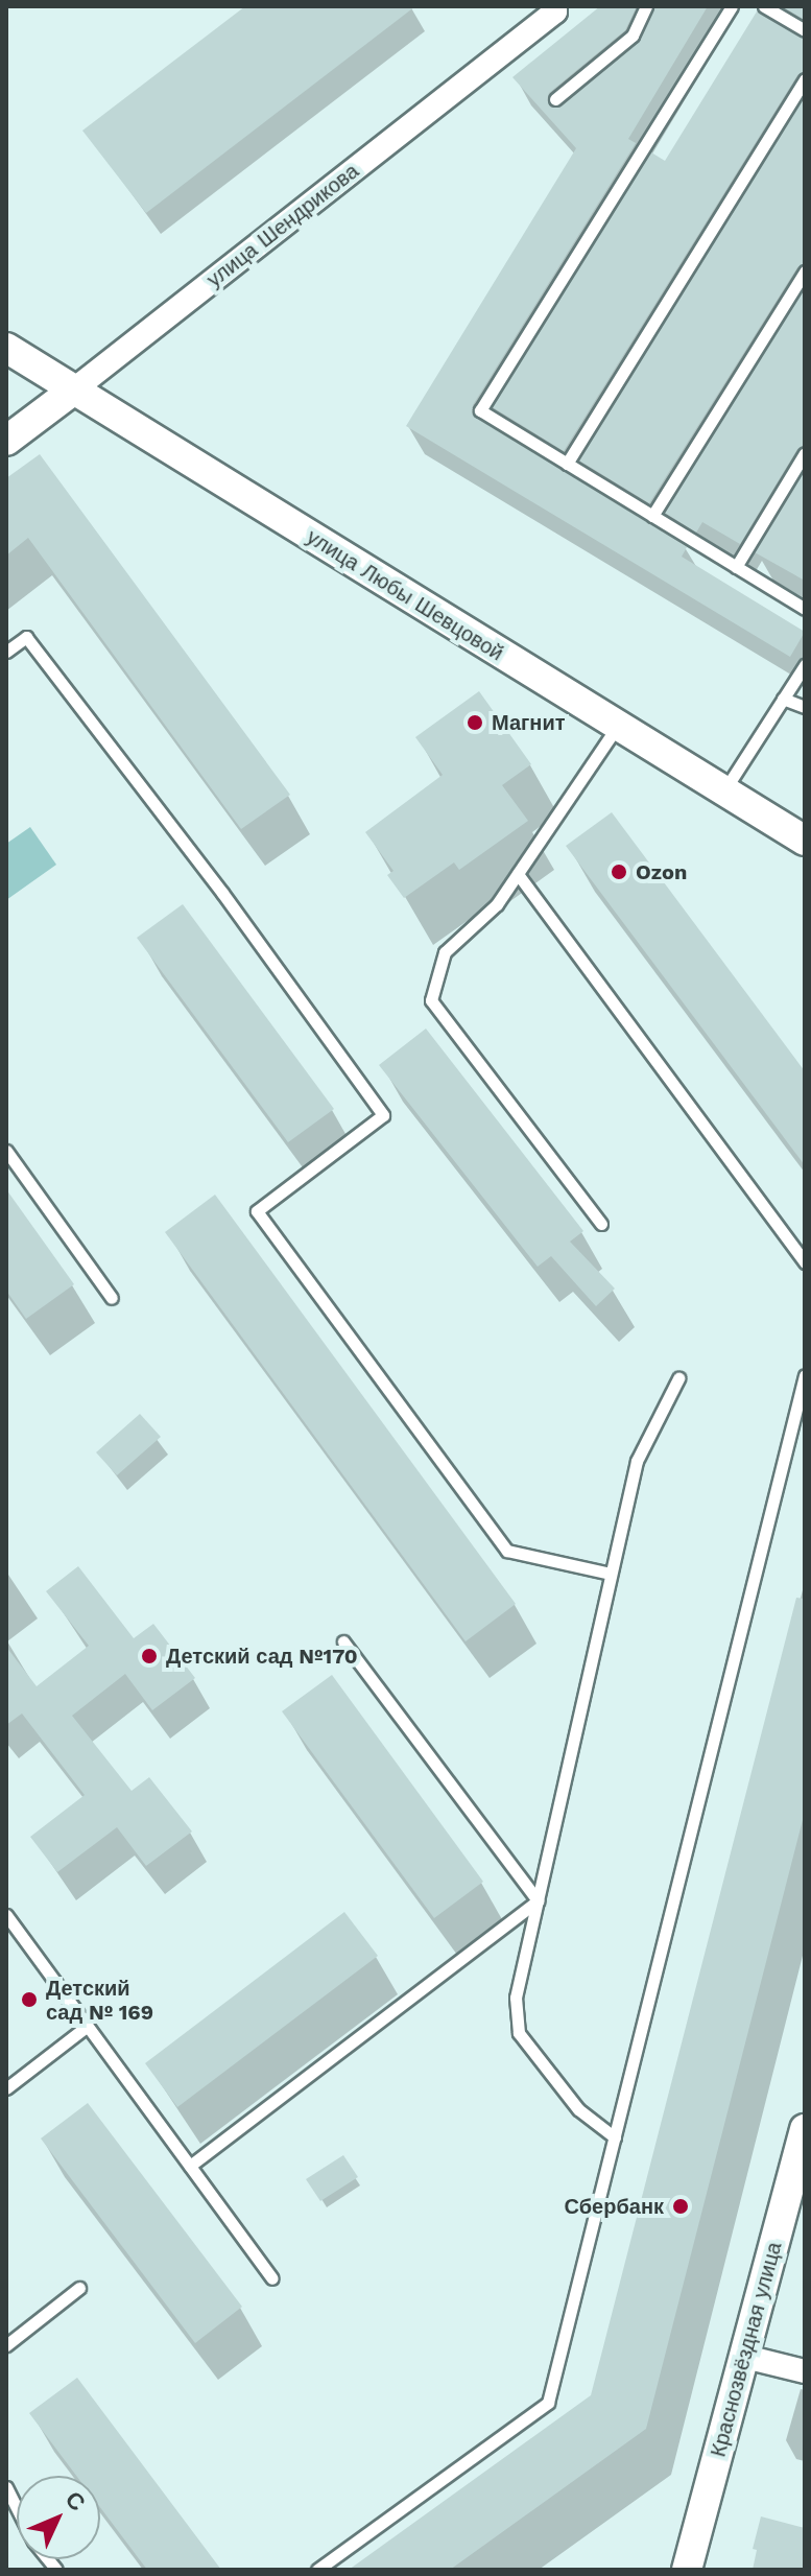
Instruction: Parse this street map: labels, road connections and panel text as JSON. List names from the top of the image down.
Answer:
{
  "streets": {
    "street": ["улица Шендрикова", "улица Любы Шевцовой", "Краснозвёздная улица"]
  },
  "crossings": [
    ["улица Шендрикова", "улица Любы Шевцовой"]
  ],
  "places": [
    "Магнит",
    "Ozon",
    "Детский сад №170",
    "Детский сад № 169",
    "Сбербанк"
  ],
  "north": "top right"
}
